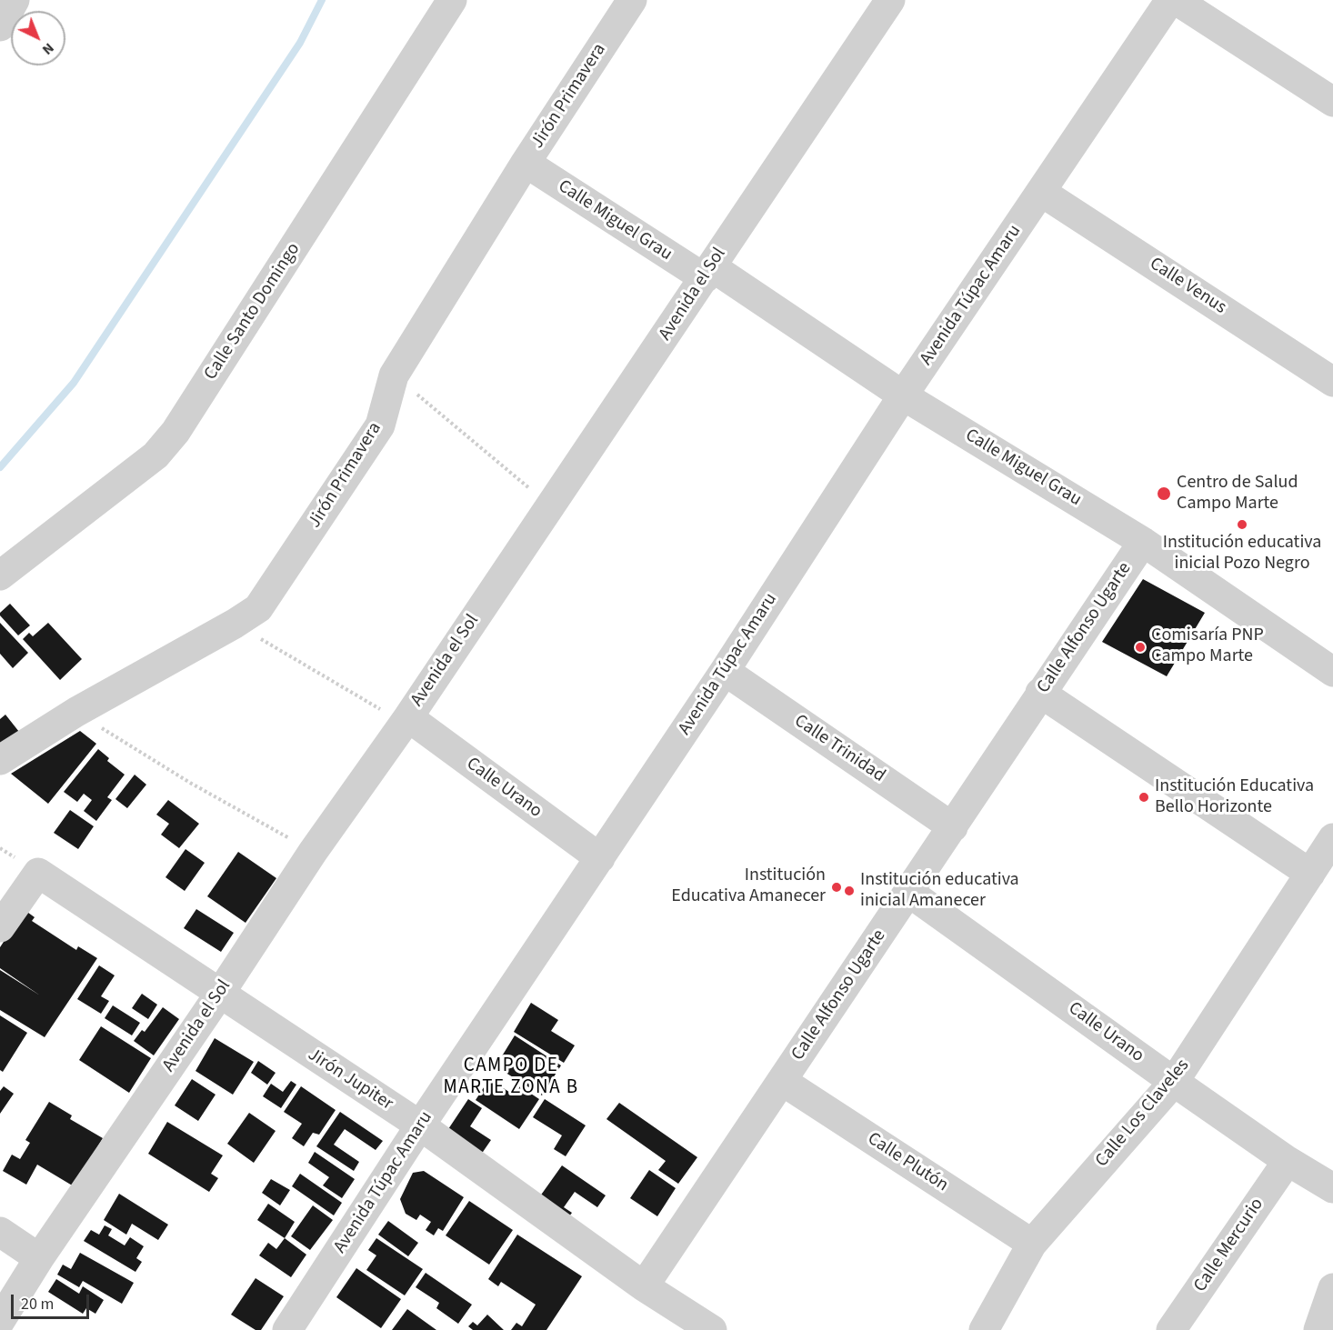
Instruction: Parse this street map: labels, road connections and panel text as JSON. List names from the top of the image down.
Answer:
{
  "streets": {
    "street": [
      "Jirón Primavera",
      "Calle Miguel Grau",
      "Calle Venus",
      "Avenida el Sol",
      "Avenida Túpac Amaru",
      "Calle Santo Domingo",
      "Calle Alfonso Ugarte",
      "Calle Trinidad",
      "Calle Urano",
      "Jirón Jupiter",
      "Calle Los Claveles",
      "Calle Plutón",
      "Calle Mercurio"
    ]
  },
  "crossings": [
    ["Jirón Primavera", "Calle Miguel Grau"],
    ["Calle Miguel Grau", "Avenida el Sol"],
    ["Calle Miguel Grau", "Avenida Túpac Amaru"],
    ["Calle Miguel Grau", "Calle Alfonso Ugarte"],
    ["Calle Venus", "Avenida Túpac Amaru"],
    ["Avenida el Sol", "Calle Urano"],
    ["Avenida el Sol", "Jirón Jupiter"],
    ["Avenida Túpac Amaru", "Calle Trinidad"],
    ["Avenida Túpac Amaru", "Calle Urano"],
    ["Avenida Túpac Amaru", "Jirón Jupiter"],
    ["Calle Alfonso Ugarte", "Calle Trinidad"],
    ["Calle Alfonso Ugarte", "Calle Urano"],
    ["Calle Alfonso Ugarte", "Jirón Jupiter"],
    ["Calle Alfonso Ugarte", "Calle Plutón"],
    ["Calle Urano", "Calle Los Claveles"],
    ["Calle Urano", "Calle Mercurio"],
    ["Calle Los Claveles", "Calle Plutón"]
  ],
  "districts": ["CAMPO DE MARTE ZONA B"],
  "places": [
    "Centro de Salud Campo Marte",
    "Institución educativa inicial Pozo Negro",
    "Comisaría PNP Campo Marte",
    "Institución Educativa Bello Horizonte",
    "Institución Educativa Amanecer",
    "Institución educativa inicial Amanecer"
  ],
  "scale_bar": "20 m",
  "north": "bottom right"
}
